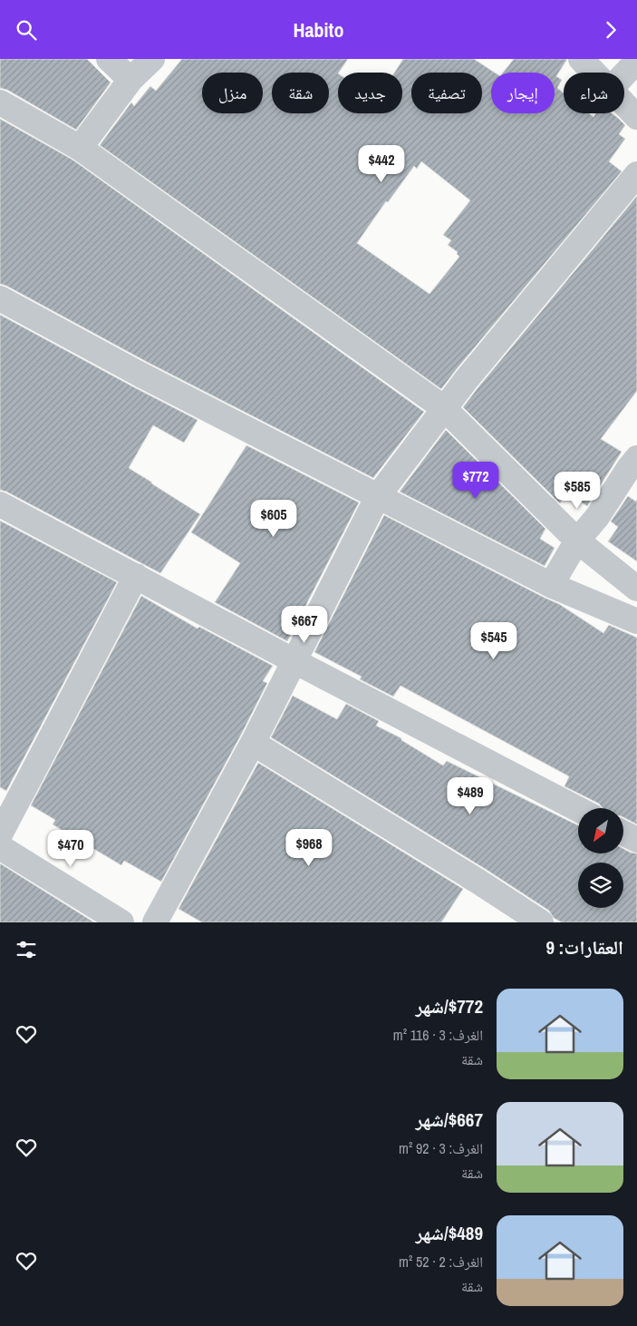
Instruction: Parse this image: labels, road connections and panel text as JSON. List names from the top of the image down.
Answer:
{
  "north": "bottom left",
  "page": {
    "header": "Habito",
    "chip": [
      "شراء",
      "إيجار",
      "تصفية",
      "جديد",
      "شقة",
      "منزل"
    ],
    "price": [
      "$442",
      "$772",
      "$585",
      "$605",
      "$667",
      "$545",
      "$489",
      "$968",
      "$470"
    ],
    "heading": "العقارات: 9",
    "list": [
      {
        "name": "$772/شهر",
        "note": "الغرف: 3 · 116 m² · شقة"
      },
      {
        "name": "$667/شهر",
        "note": "الغرف: 3 · 92 m² · شقة"
      },
      {
        "name": "$489/شهر",
        "note": "الغرف: 2 · 52 m² · شقة"
      }
    ]
  }
}
